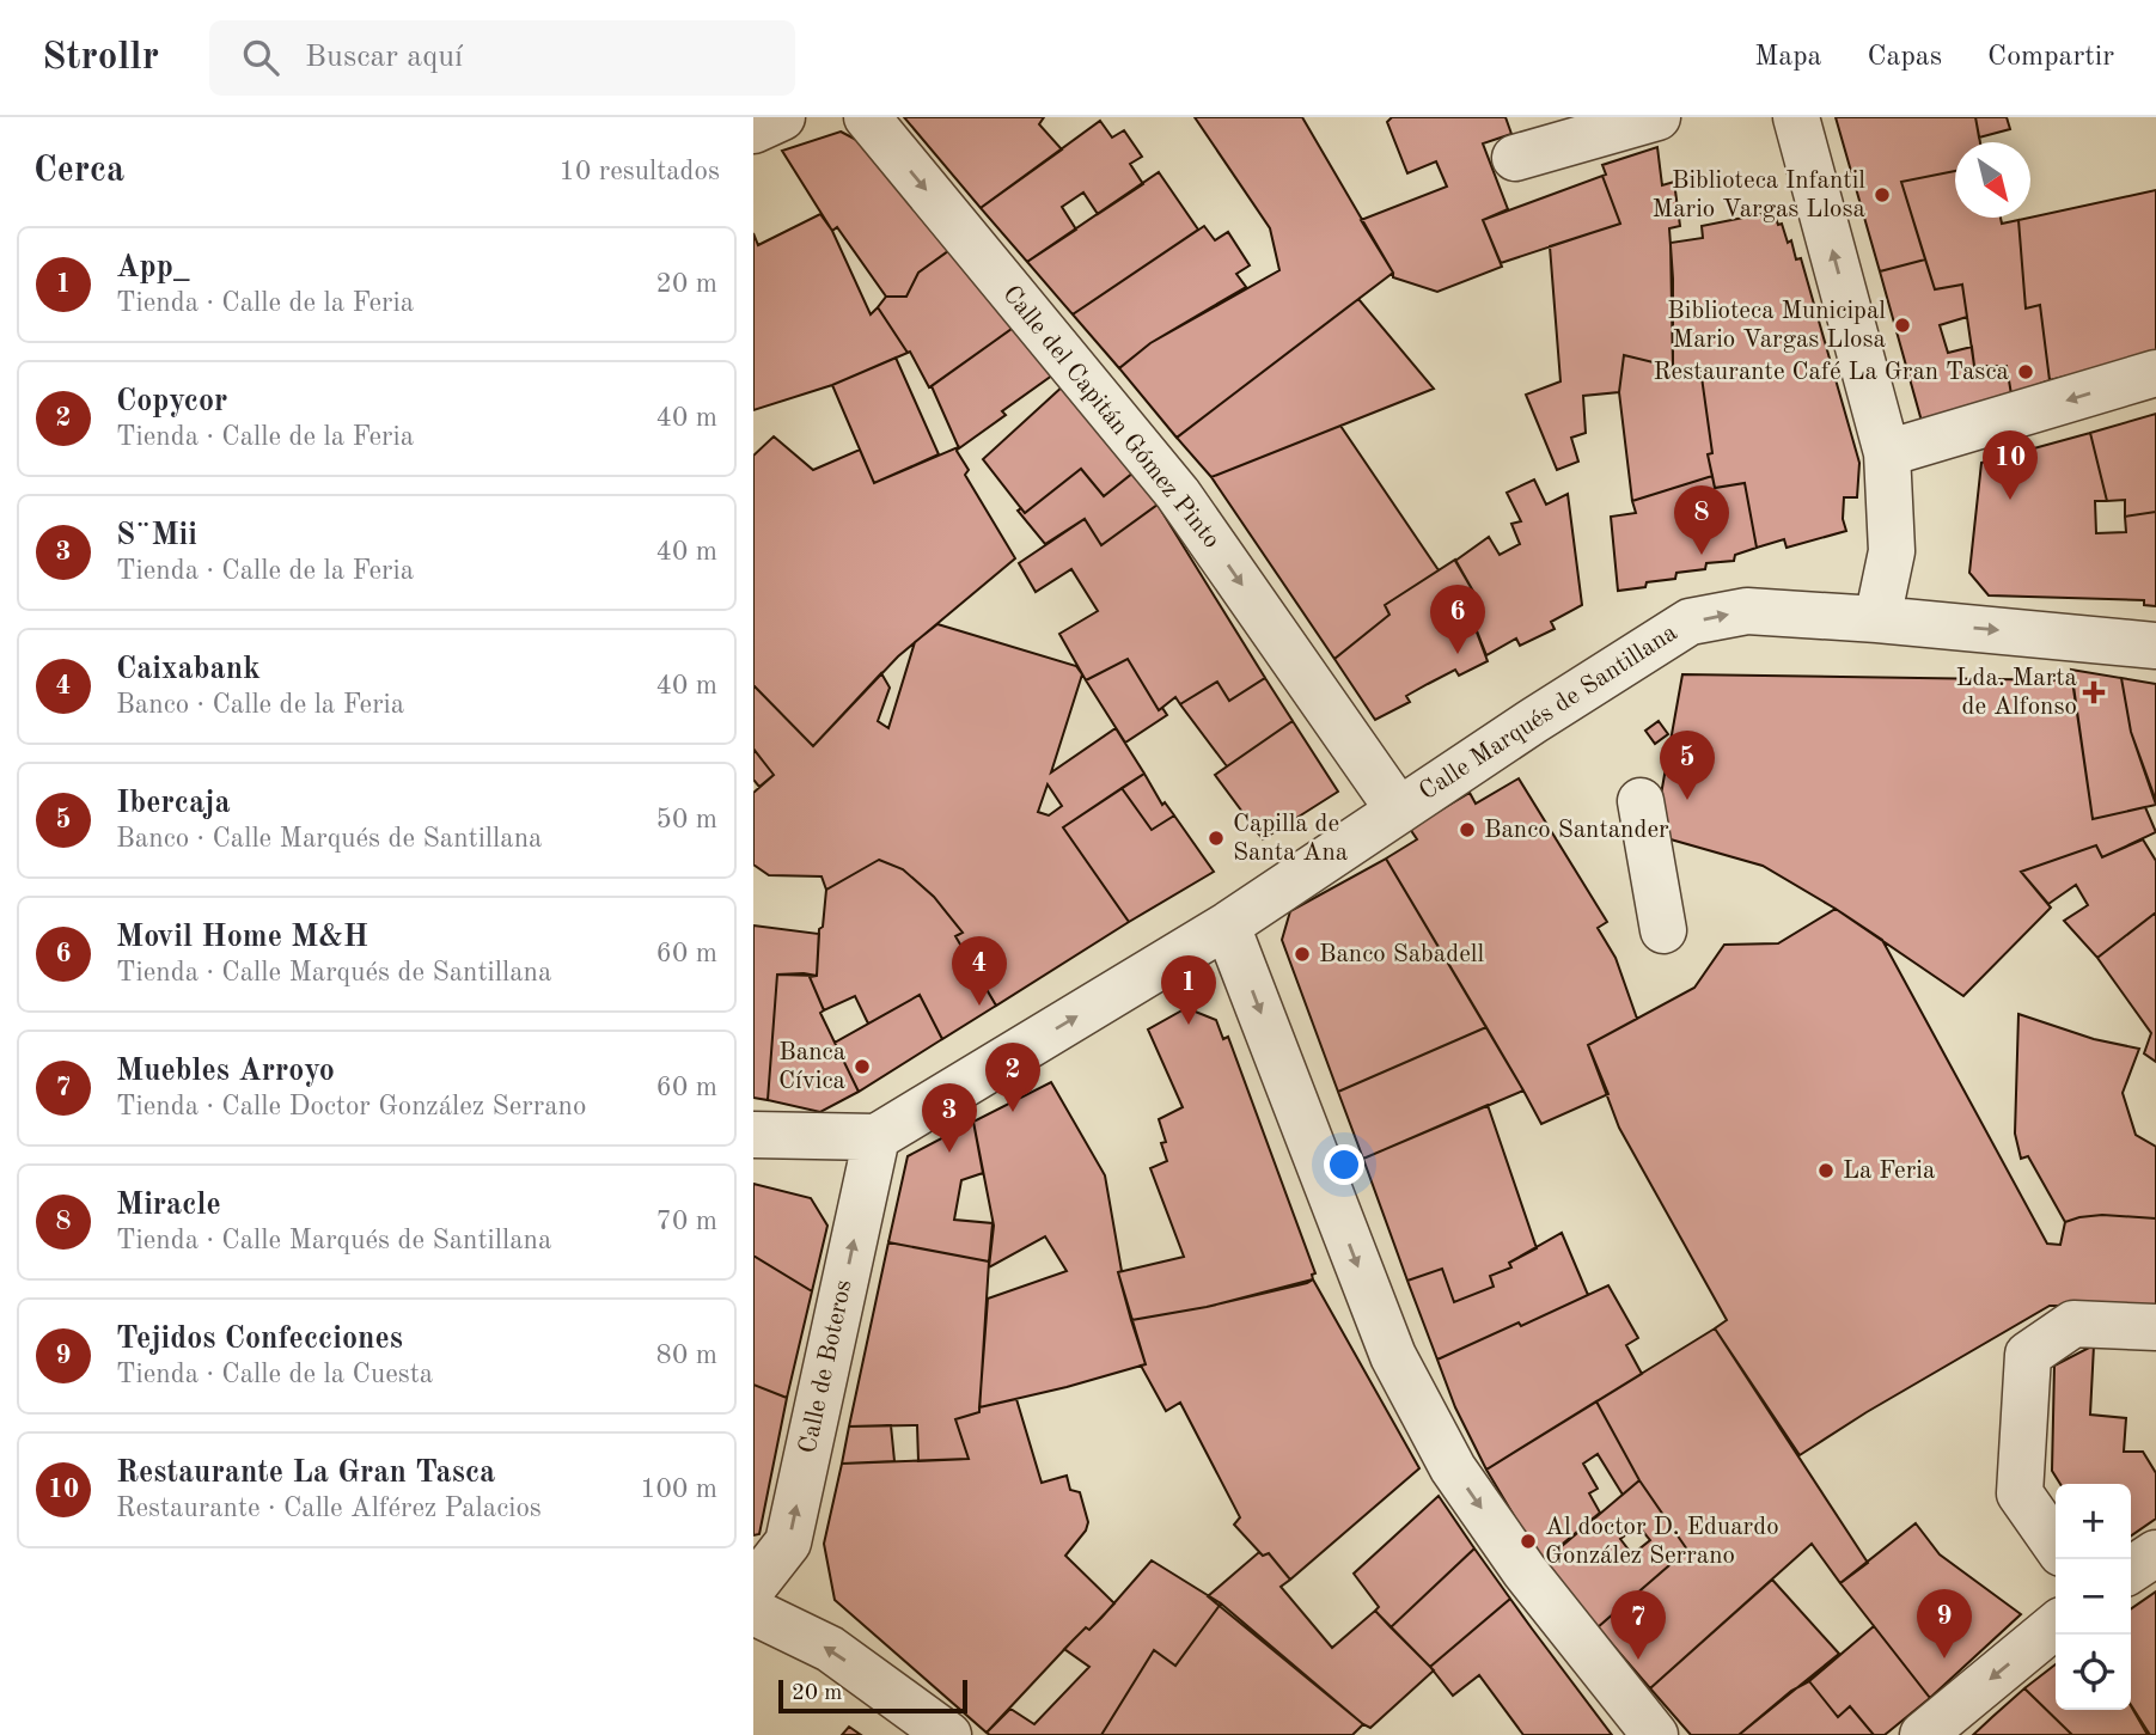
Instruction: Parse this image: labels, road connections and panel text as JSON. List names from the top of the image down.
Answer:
{
  "streets": {
    "street": ["Calle del Capitán Gómez Pinto", "Calle Marqués de Santillana", "Calle de Boteros"]
  },
  "crossings": [
    ["Calle del Capitán Gómez Pinto", "Calle Marqués de Santillana"],
    ["Calle Marqués de Santillana", "Calle de Boteros"]
  ],
  "one_way": ["Calle del Capitán Gómez Pinto", "Calle Marqués de Santillana", "Calle de Boteros"],
  "places": {
    "other": [
      "Biblioteca Infantil Mario Vargas Llosa",
      "Biblioteca Municipal Mario Vargas Llosa",
      "Restaurante Café La Gran Tasca",
      "Banco Santander",
      "Capilla de Santa Ana",
      "Banco Sabadell",
      "Banca Cívica",
      "La Feria",
      "Al doctor D. Eduardo González Serrano"
    ],
    "health": ["Lda. Marta de Alfonso"]
  },
  "scale_bar": "20 m",
  "north": "bottom right",
  "page": {
    "header": "Strollr",
    "search": "Buscar aquí",
    "nav": ["Mapa", "Capas", "Compartir"],
    "heading": ["Cerca", "10 resultados"],
    "list": [
      {
        "mark": "1",
        "name": "App_",
        "note": "Tienda · Calle de la Feria",
        "value": "20 m"
      },
      {
        "mark": "2",
        "name": "Copycor",
        "note": "Tienda · Calle de la Feria",
        "value": "40 m"
      },
      {
        "mark": "3",
        "name": "S¨Mii",
        "note": "Tienda · Calle de la Feria",
        "value": "40 m"
      },
      {
        "mark": "4",
        "name": "Caixabank",
        "note": "Banco · Calle de la Feria",
        "value": "40 m"
      },
      {
        "mark": "5",
        "name": "Ibercaja",
        "note": "Banco · Calle Marqués de Santillana",
        "value": "50 m"
      },
      {
        "mark": "6",
        "name": "Movil Home M&H",
        "note": "Tienda · Calle Marqués de Santillana",
        "value": "60 m"
      },
      {
        "mark": "7",
        "name": "Muebles Arroyo",
        "note": "Tienda · Calle Doctor González Serrano",
        "value": "60 m"
      },
      {
        "mark": "8",
        "name": "Miracle",
        "note": "Tienda · Calle Marqués de Santillana",
        "value": "70 m"
      },
      {
        "mark": "9",
        "name": "Tejidos Confecciones",
        "note": "Tienda · Calle de la Cuesta",
        "value": "80 m"
      },
      {
        "mark": "10",
        "name": "Restaurante La Gran Tasca",
        "note": "Restaurante · Calle Alférez Palacios",
        "value": "100 m"
      }
    ],
    "pins": [
      "10",
      "8",
      "6",
      "5",
      "4",
      "1",
      "2",
      "3",
      "9",
      "7"
    ],
    "map_buttons": ["+", "−"],
    "scale": "20 m"
  }
}
